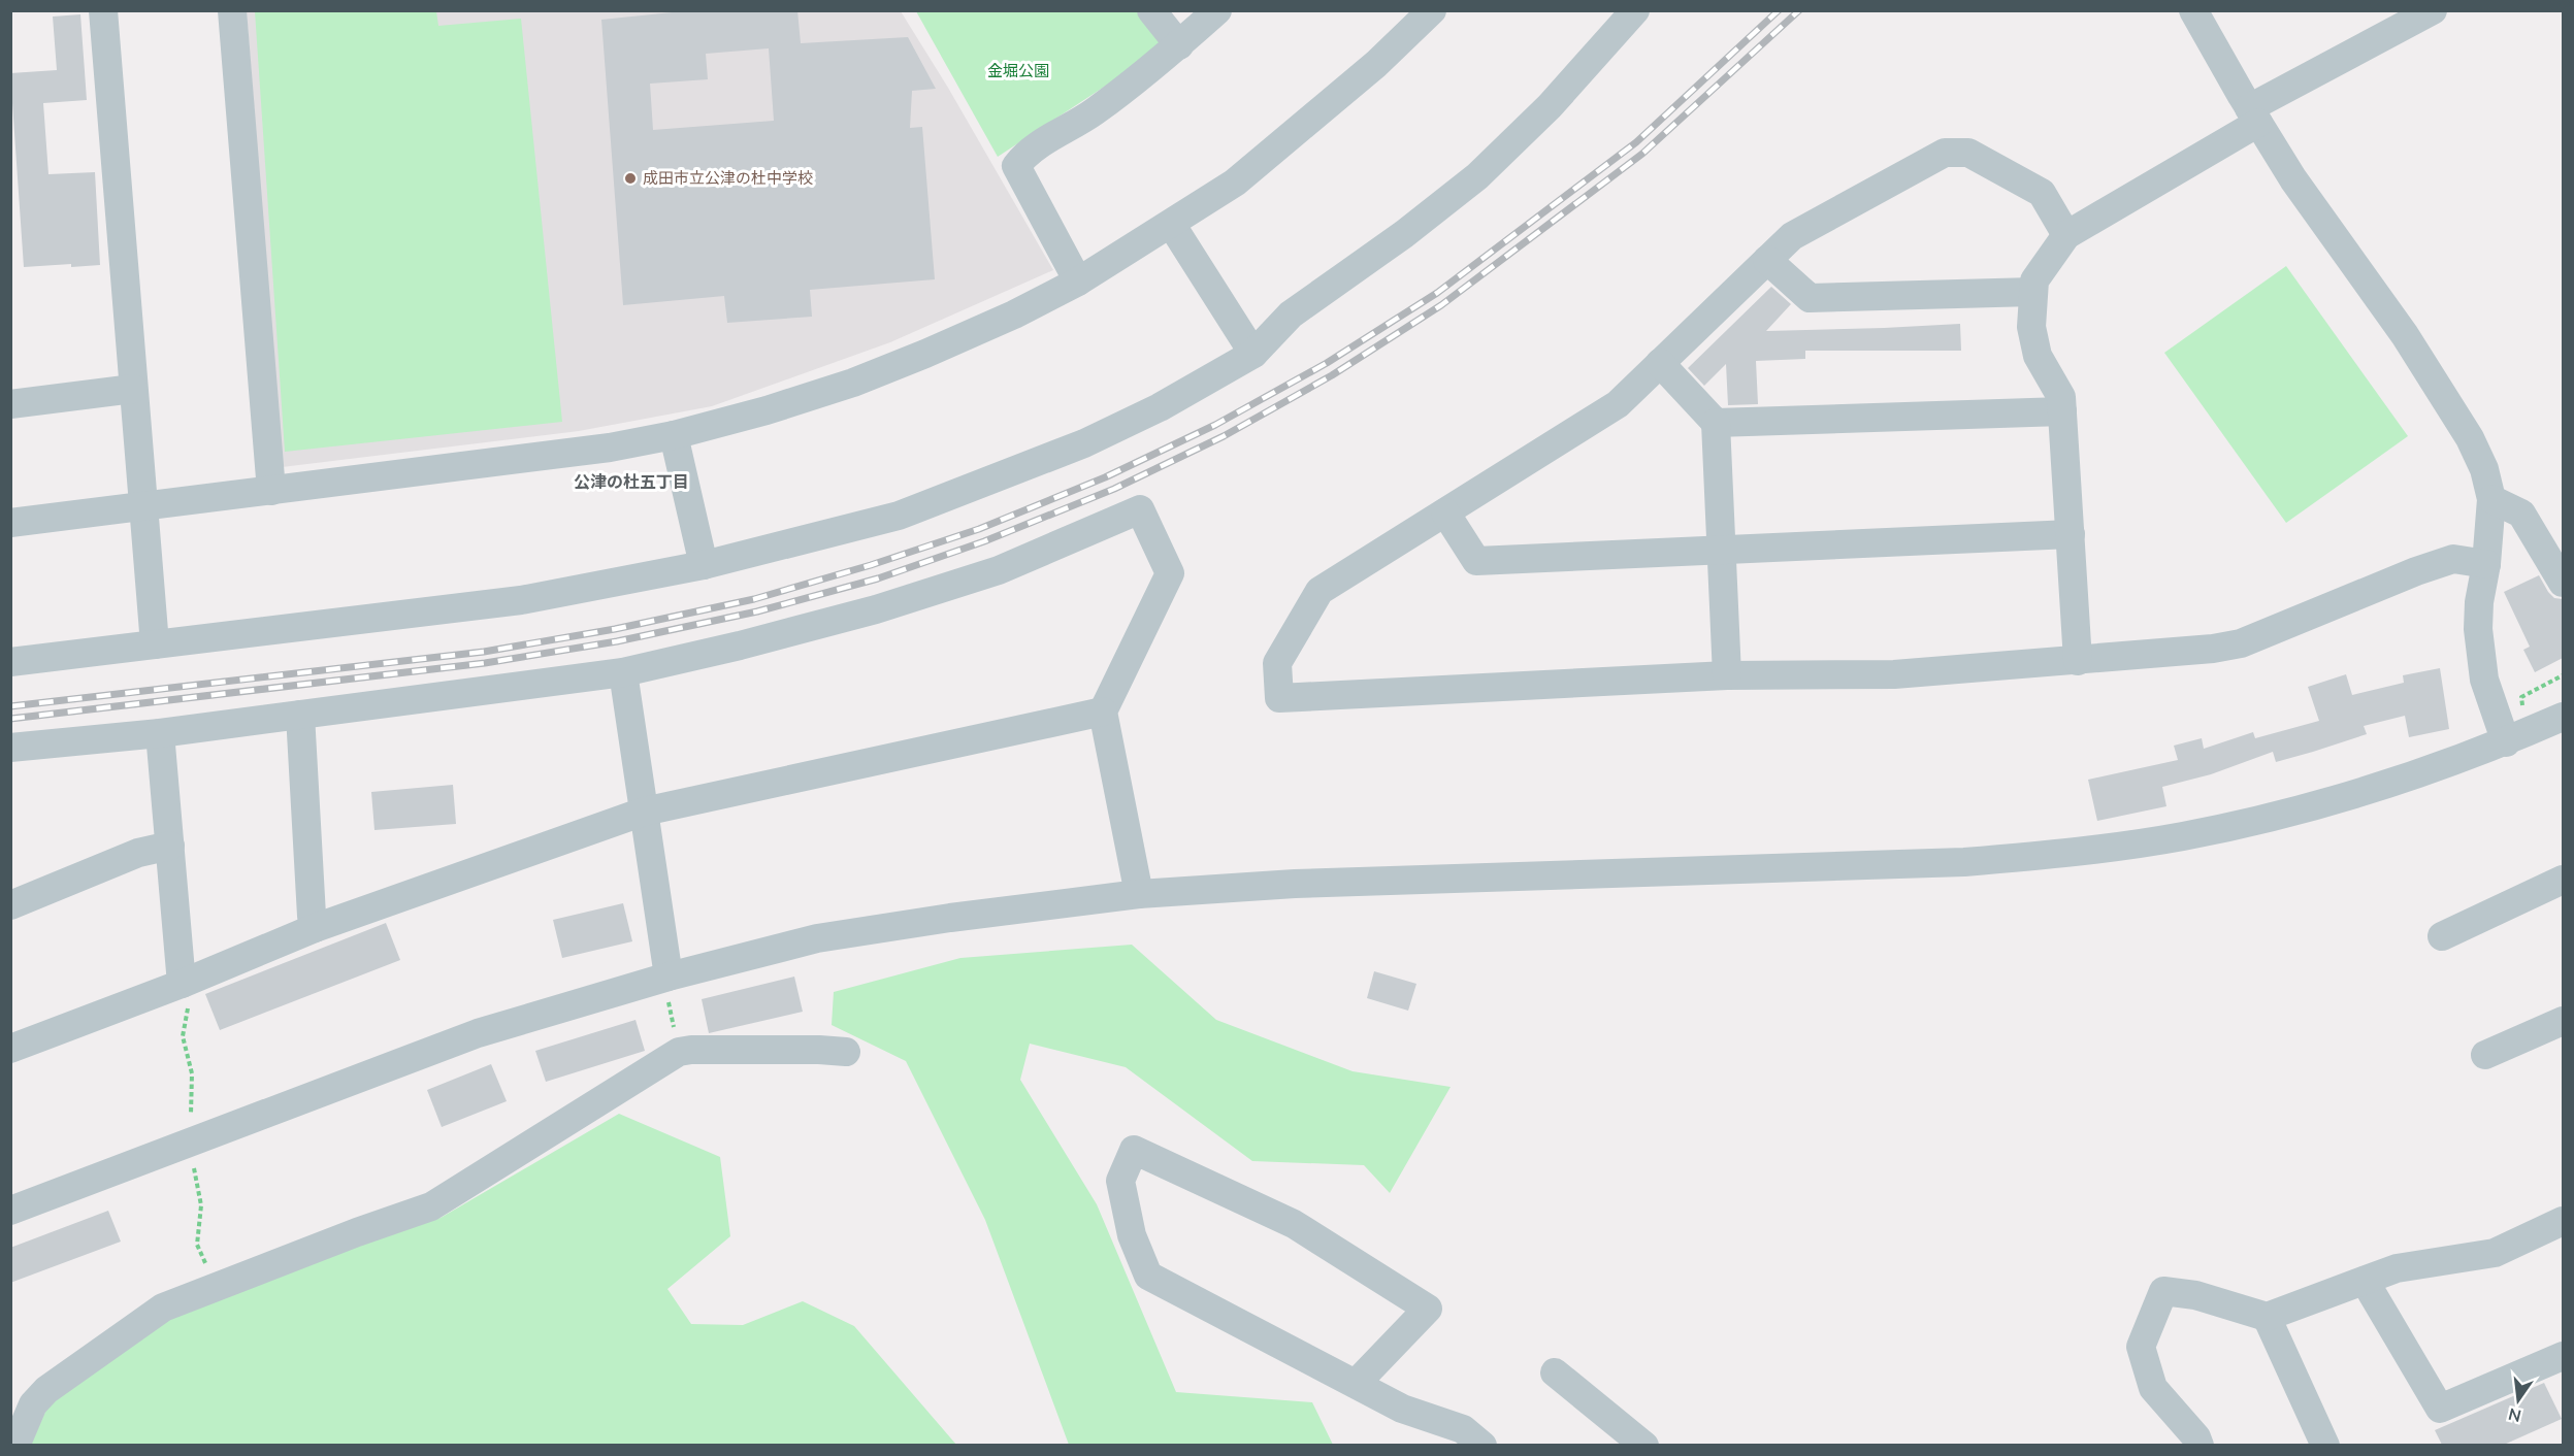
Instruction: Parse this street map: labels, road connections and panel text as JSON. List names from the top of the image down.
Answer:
{
  "districts": ["公津の杜五丁目"],
  "parks": ["金堀公園"],
  "places": ["成田市立公津の杜中学校"],
  "north": "bottom"
}
